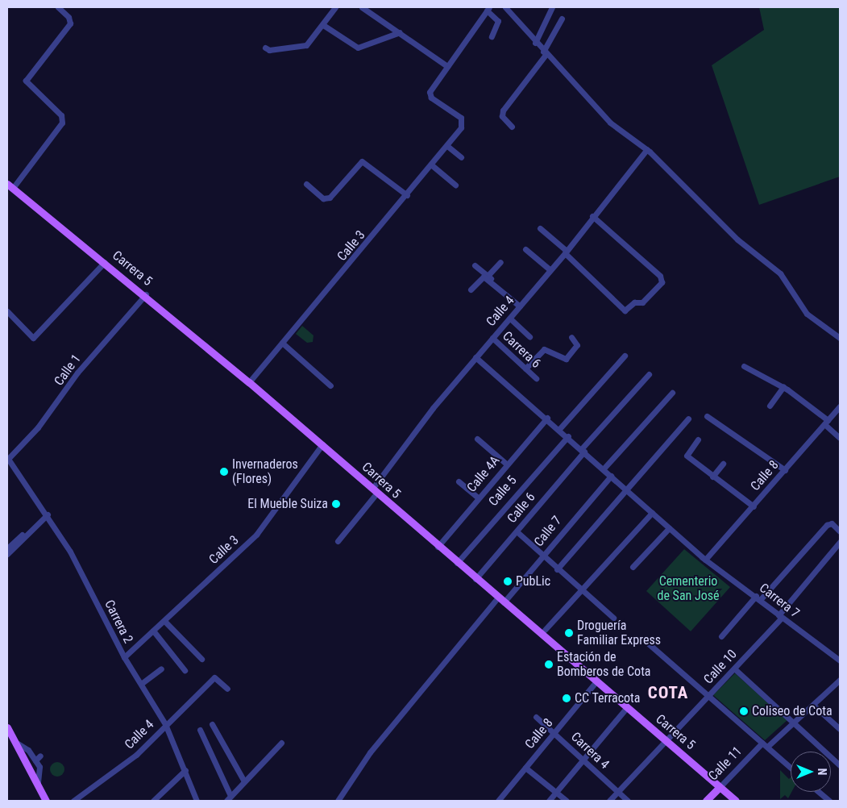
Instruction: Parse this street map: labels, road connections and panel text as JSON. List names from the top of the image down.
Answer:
{
  "streets": {
    "main road": ["Carrera 5", "Calle 11"],
    "street": [
      "Calle 3",
      "Calle 4",
      "Carrera 6",
      "Calle 1",
      "Calle 4A",
      "Calle 8",
      "Calle 5",
      "Calle 6",
      "Calle 7",
      "Carrera 7",
      "Carrera 2",
      "Calle 10",
      "Carrera 4"
    ]
  },
  "crossings": [
    ["Calle 3", "Carrera 5"],
    ["Calle 3", "Carrera 2"],
    ["Carrera 5", "Calle 4"],
    ["Carrera 5", "Calle 1"],
    ["Carrera 5", "Calle 4A"],
    ["Carrera 5", "Calle 8"],
    ["Carrera 5", "Calle 5"],
    ["Carrera 5", "Calle 6"],
    ["Carrera 5", "Calle 7"],
    ["Carrera 5", "Calle 10"],
    ["Carrera 5", "Calle 11"],
    ["Calle 4", "Carrera 6"],
    ["Calle 4", "Carrera 7"],
    ["Calle 4", "Carrera 2"],
    ["Calle 1", "Carrera 2"],
    ["Calle 4A", "Carrera 7"],
    ["Calle 8", "Carrera 7"],
    ["Calle 8", "Carrera 4"],
    ["Calle 5", "Carrera 7"],
    ["Calle 6", "Carrera 7"],
    ["Calle 7", "Carrera 7"],
    ["Carrera 7", "Calle 10"],
    ["Calle 10", "Carrera 4"]
  ],
  "districts": ["COTA"],
  "parks": ["Cementerio de San José"],
  "places": [
    "Invernaderos (Flores)",
    "El Mueble Suiza",
    "PubLic",
    "Droguería Familiar Express",
    "Estación de Bomberos de Cota",
    "CC Terracota",
    "Coliseo de Cota"
  ],
  "north": "right"
}
